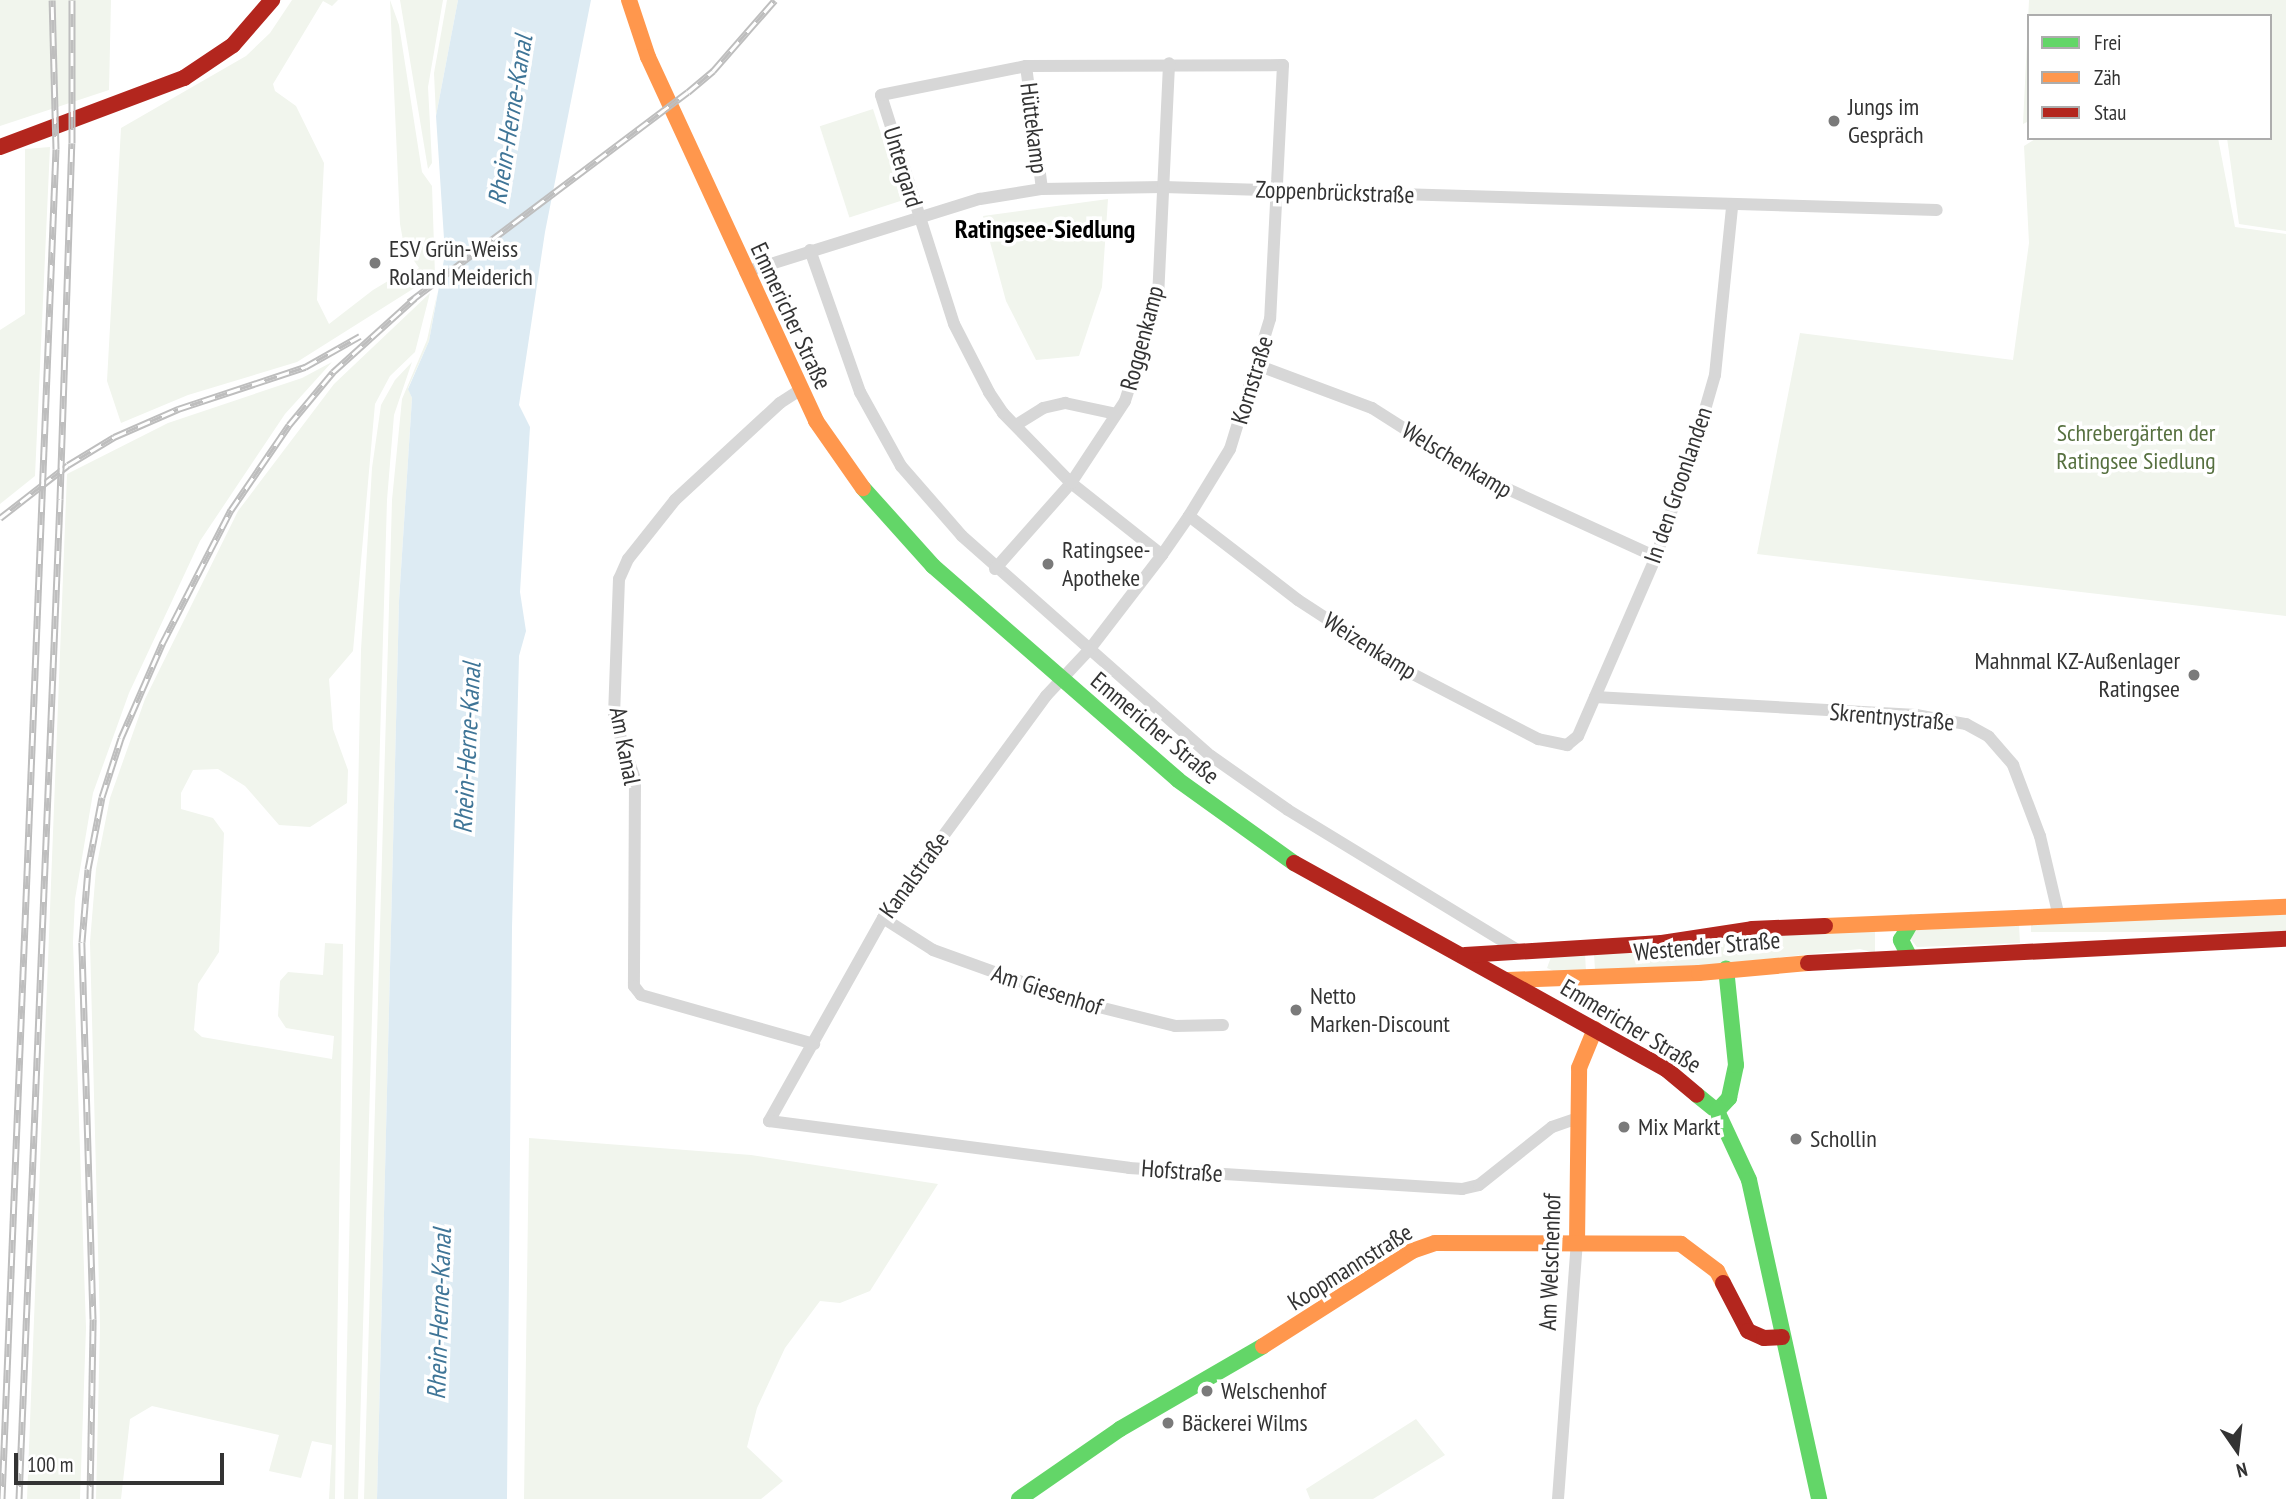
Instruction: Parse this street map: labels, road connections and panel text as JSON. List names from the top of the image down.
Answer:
{
  "streets": {
    "main road": [
      "Emmericher Straße",
      "Westender Straße",
      "Am Welschenhof",
      "Koopmannstraße"
    ],
    "street": [
      "Hüttekamp",
      "Untergard",
      "Zoppenbrückstraße",
      "Roggenkamp",
      "Kornstraße",
      "Welschenkamp",
      "In den Groonlanden",
      "Weizenkamp",
      "Skrentnystraße",
      "Am Kanal",
      "Kanalstraße",
      "Am Giesenhof",
      "Hofstraße"
    ]
  },
  "crossings": [
    ["Hüttekamp", "Untergard"],
    ["Hüttekamp", "Zoppenbrückstraße"],
    ["Untergard", "Zoppenbrückstraße"],
    ["Untergard", "Roggenkamp"],
    ["Untergard", "Kornstraße"],
    ["Zoppenbrückstraße", "Emmericher Straße"],
    ["Zoppenbrückstraße", "Roggenkamp"],
    ["Zoppenbrückstraße", "Kornstraße"],
    ["Zoppenbrückstraße", "In den Groonlanden"],
    ["Emmericher Straße", "Roggenkamp"],
    ["Emmericher Straße", "Kornstraße"],
    ["Emmericher Straße", "Am Kanal"],
    ["Emmericher Straße", "Kanalstraße"],
    ["Emmericher Straße", "Westender Straße"],
    ["Emmericher Straße", "Am Welschenhof"],
    ["Emmericher Straße", "Koopmannstraße"],
    ["Kornstraße", "Welschenkamp"],
    ["Kornstraße", "Weizenkamp"],
    ["Kornstraße", "Kanalstraße"],
    ["Welschenkamp", "In den Groonlanden"],
    ["In den Groonlanden", "Weizenkamp"],
    ["In den Groonlanden", "Skrentnystraße"],
    ["Skrentnystraße", "Westender Straße"],
    ["Am Kanal", "Kanalstraße"],
    ["Kanalstraße", "Am Giesenhof"],
    ["Kanalstraße", "Hofstraße"],
    ["Hofstraße", "Am Welschenhof"],
    ["Am Welschenhof", "Koopmannstraße"]
  ],
  "districts": ["Ratingsee-Siedlung"],
  "water": ["Rhein-Herne-Kanal"],
  "parks": ["Schrebergärten der Ratingsee Siedlung"],
  "places": [
    "Jungs im Gespräch",
    "ESV Grün-Weiss Roland Meiderich",
    "Ratingsee- Apotheke",
    "Mahnmal KZ-Außenlager Ratingsee",
    "Netto Marken-Discount",
    "Mix Markt",
    "Schollin",
    "Welschenhof",
    "Bäckerei Wilms"
  ],
  "legend": ["Frei", "Zäh", "Stau"],
  "scale_bar": "100 m",
  "north": "bottom"
}
